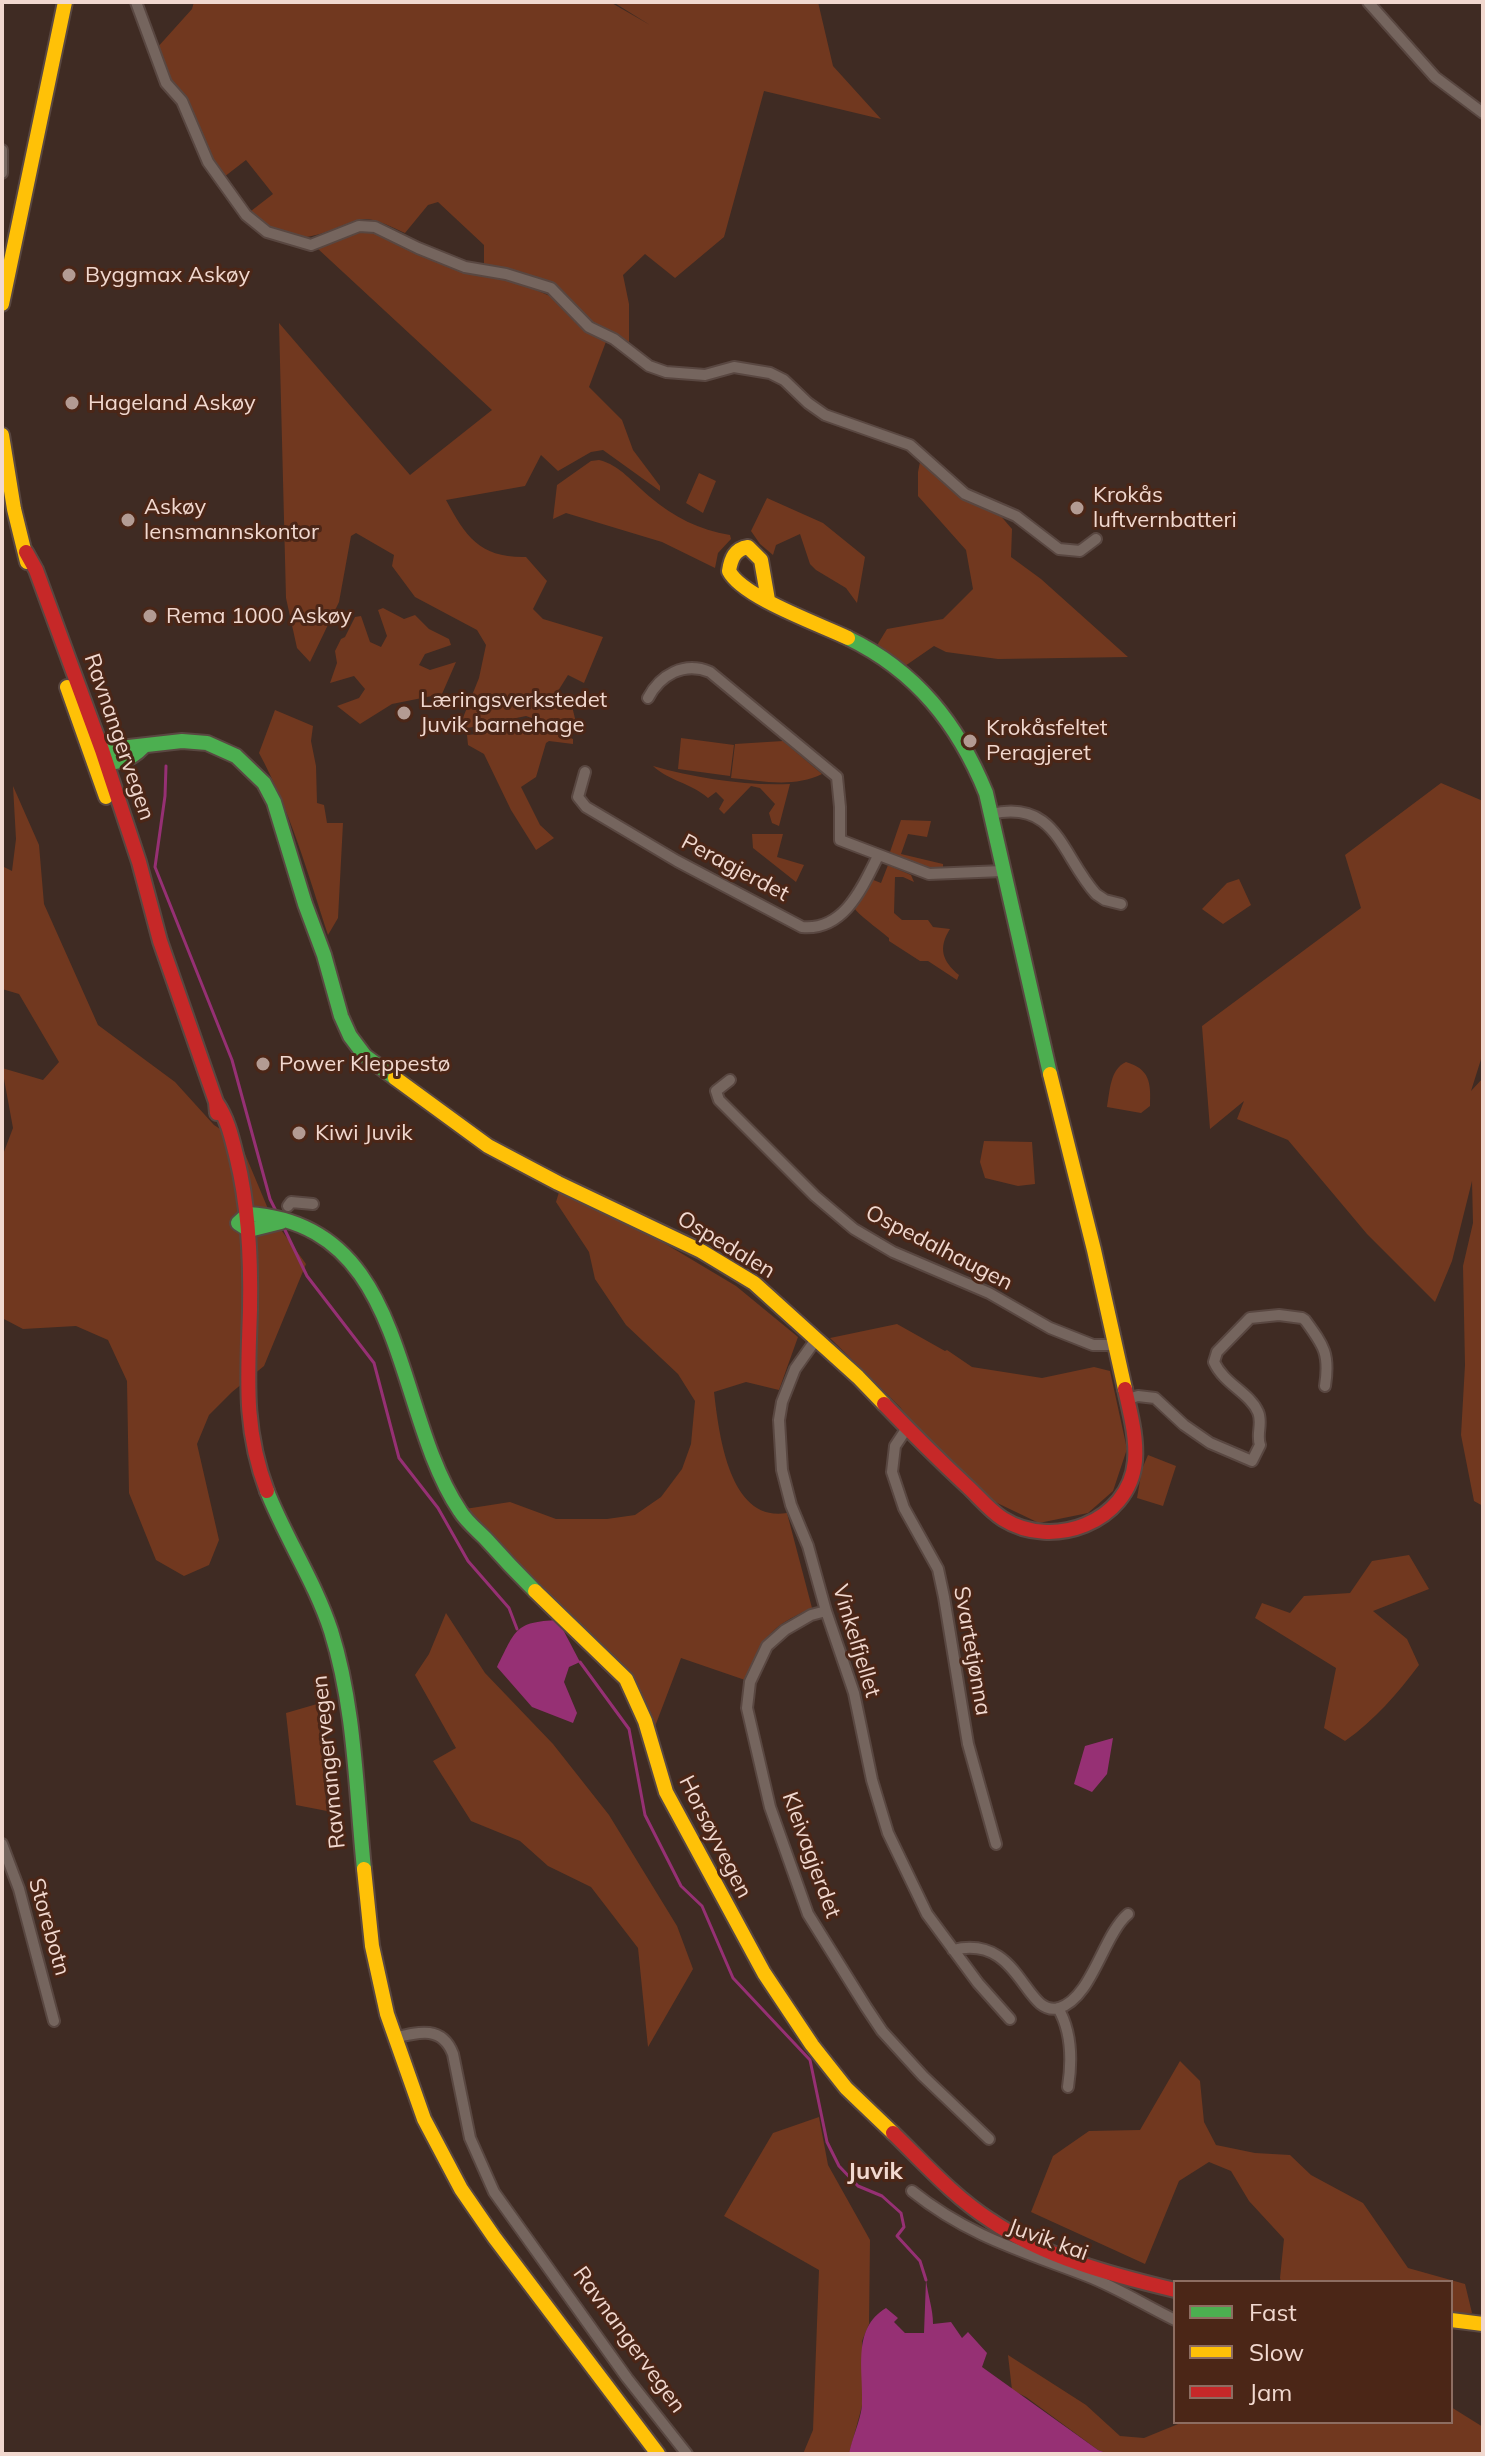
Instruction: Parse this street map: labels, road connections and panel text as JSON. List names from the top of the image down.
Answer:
{
  "streets": {
    "main road": ["Ravnangervegen", "Ospedalen", "Horsøyvegen"],
    "street": [
      "Peragjerdet",
      "Ospedalhaugen",
      "Vinkelfjellet",
      "Svartetjønna",
      "Kleivagjerdet",
      "Storebotn",
      "Juvik kai"
    ]
  },
  "crossings": [
    ["Ravnangervegen", "Ospedalen"],
    ["Ravnangervegen", "Horsøyvegen"],
    ["Ospedalen", "Ospedalhaugen"],
    ["Ospedalen", "Vinkelfjellet"],
    ["Ospedalen", "Svartetjønna"],
    ["Vinkelfjellet", "Kleivagjerdet"]
  ],
  "districts": ["Juvik"],
  "places": [
    "Byggmax Askøy",
    "Hageland Askøy",
    "Krokås luftvernbatteri",
    "Askøy lensmannskontor",
    "Rema 1000 Askøy",
    "Læringsverkstedet Juvik barnehage",
    "Krokåsfeltet Peragjeret",
    "Power Kleppestø",
    "Kiwi Juvik"
  ],
  "legend": ["Fast", "Slow", "Jam"]
}
